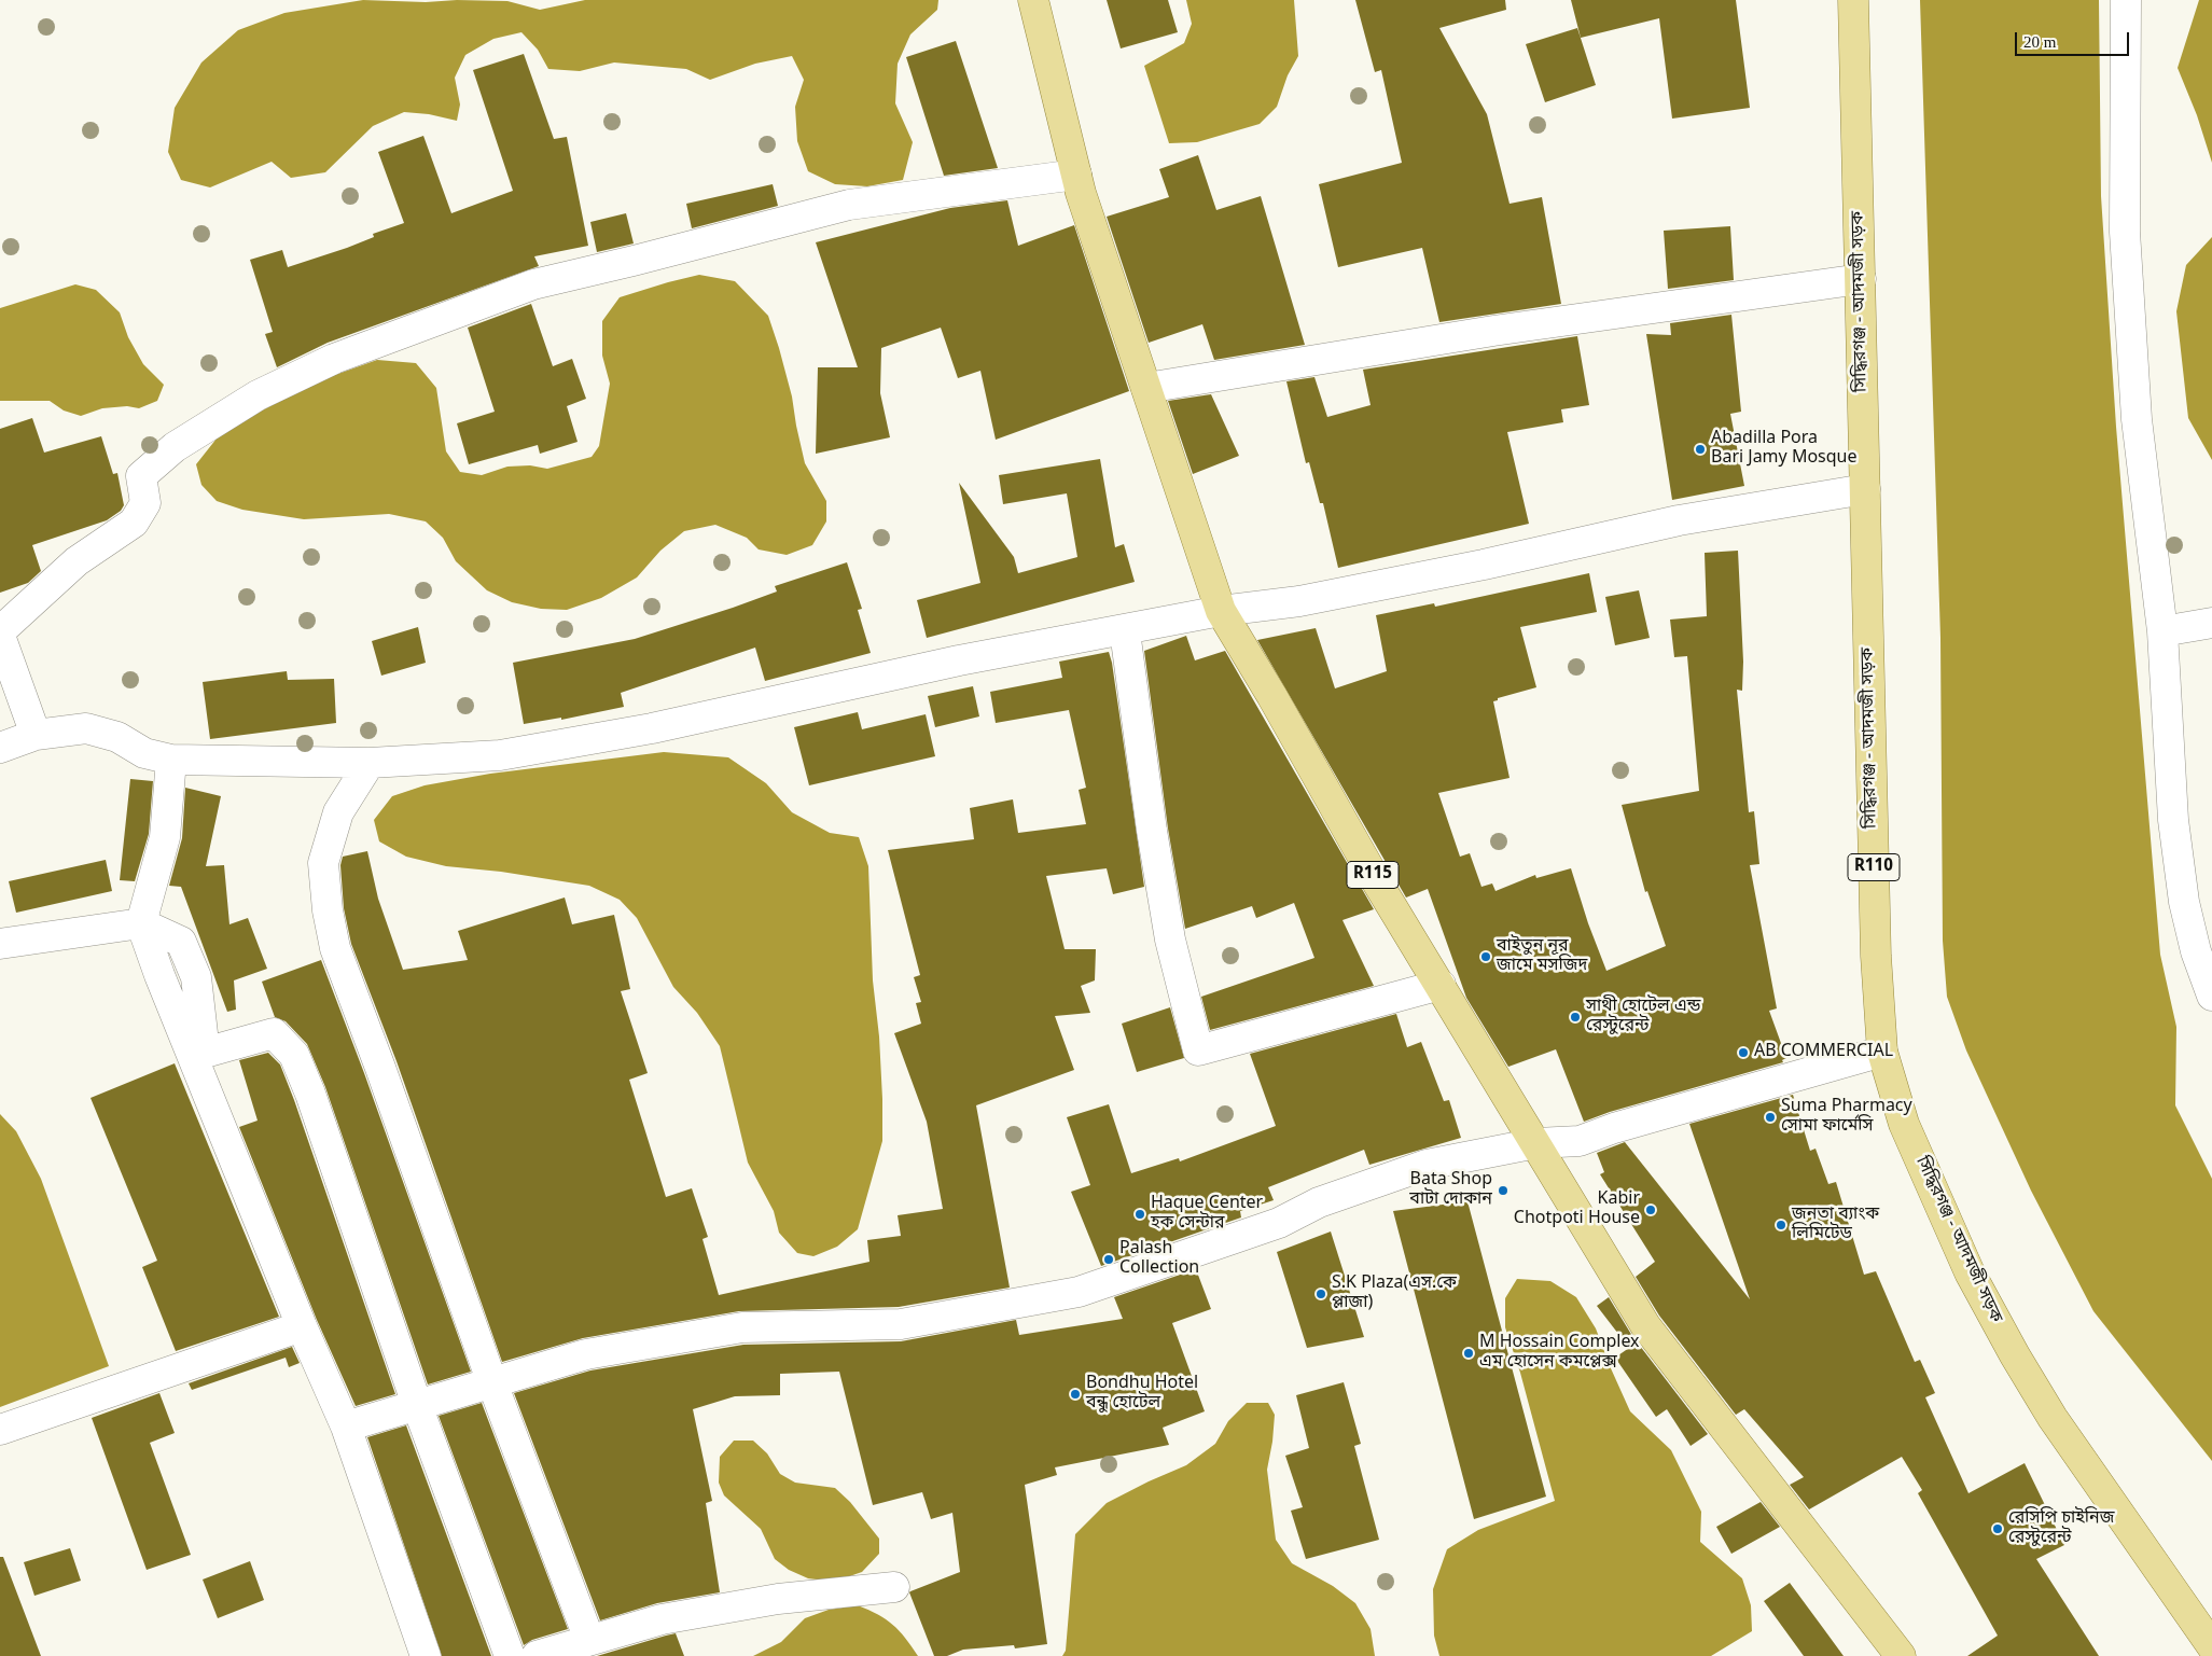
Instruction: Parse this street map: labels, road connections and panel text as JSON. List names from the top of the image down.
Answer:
{
  "streets": {
    "main road": ["সিদ্ধিরগঞ্জ - আদমজী সড়ক", "R110", "R115"]
  },
  "places": [
    "Abadilla Pora Bari Jamy Mosque",
    "বাইতুন নূর জামে মসজিদ",
    "সাথী হোটেল এন্ড রেস্টুরেন্ট",
    "AB COMMERCIAL",
    "Suma Pharmacy সোমা ফার্মেসি",
    "Bata Shop বাটা দোকান",
    "Kabir Chotpoti House",
    "Haque Center হক সেন্টার",
    "জনতা ব্যাংক লিমিটেড",
    "Palash Collection",
    "S.K Plaza(এস.কে প্লাজা)",
    "M Hossain Complex এম হোসেন কমপ্লেক্স",
    "Bondhu Hotel বন্ধু হোটেল",
    "রেসিপি চাইনিজ রেস্টুরেন্ট"
  ],
  "scale_bar": "20 m"
}
